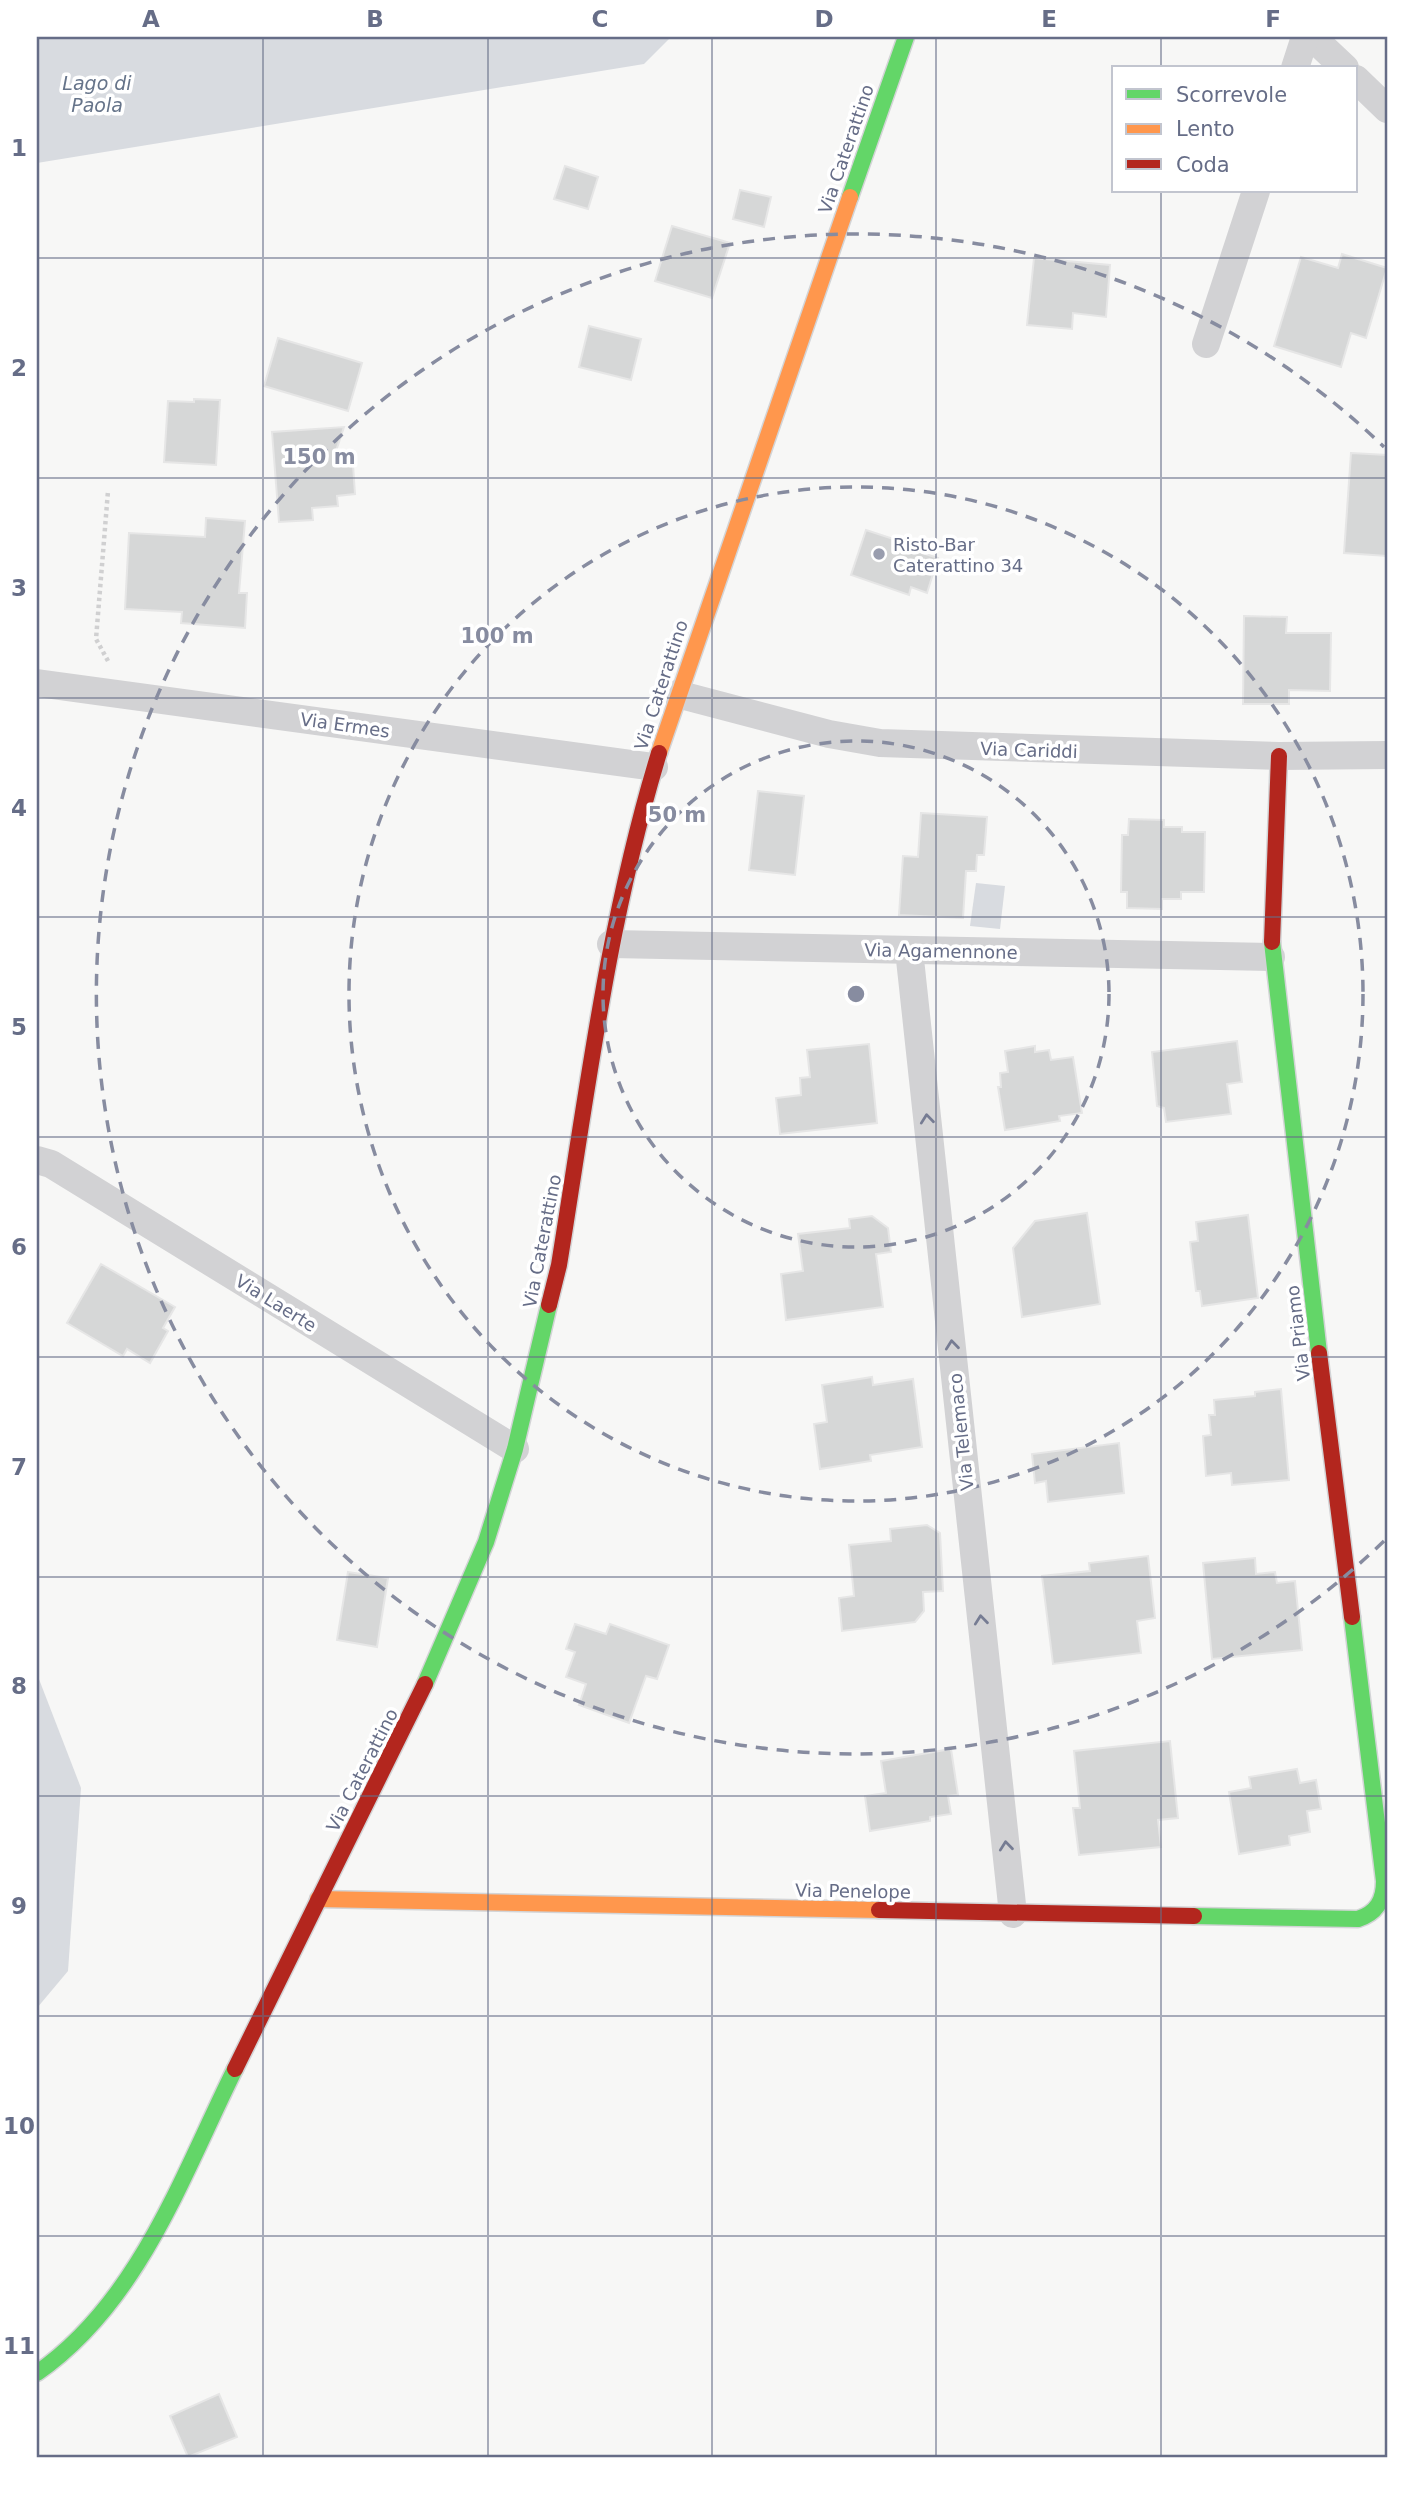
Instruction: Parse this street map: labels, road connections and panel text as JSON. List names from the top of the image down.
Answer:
{
  "streets": {
    "street": [
      "Via Caterattino",
      "Via Ermes",
      "Via Cariddi",
      "Via Agamennone",
      "Via Laerte",
      "Via Priamo",
      "Via Telemaco",
      "Via Penelope"
    ]
  },
  "crossings": [
    ["Via Caterattino", "Via Ermes"],
    ["Via Caterattino", "Via Cariddi"],
    ["Via Caterattino", "Via Agamennone"],
    ["Via Caterattino", "Via Laerte"],
    ["Via Caterattino", "Via Penelope"],
    ["Via Cariddi", "Via Priamo"],
    ["Via Agamennone", "Via Priamo"],
    ["Via Agamennone", "Via Telemaco"],
    ["Via Priamo", "Via Penelope"],
    ["Via Telemaco", "Via Penelope"]
  ],
  "one_way": ["Via Telemaco"],
  "water": ["Lago di Paola"],
  "places": ["Risto-Bar Caterattino 34"],
  "legend": ["Scorrevole", "Lento", "Coda"],
  "grid": {
    "columns": [
      "A",
      "B",
      "C",
      "D",
      "E",
      "F"
    ],
    "rows": [
      "1",
      "2",
      "3",
      "4",
      "5",
      "6",
      "7",
      "8",
      "9",
      "10",
      "11"
    ]
  },
  "rings": ["150 m", "100 m", "50 m"]
}
